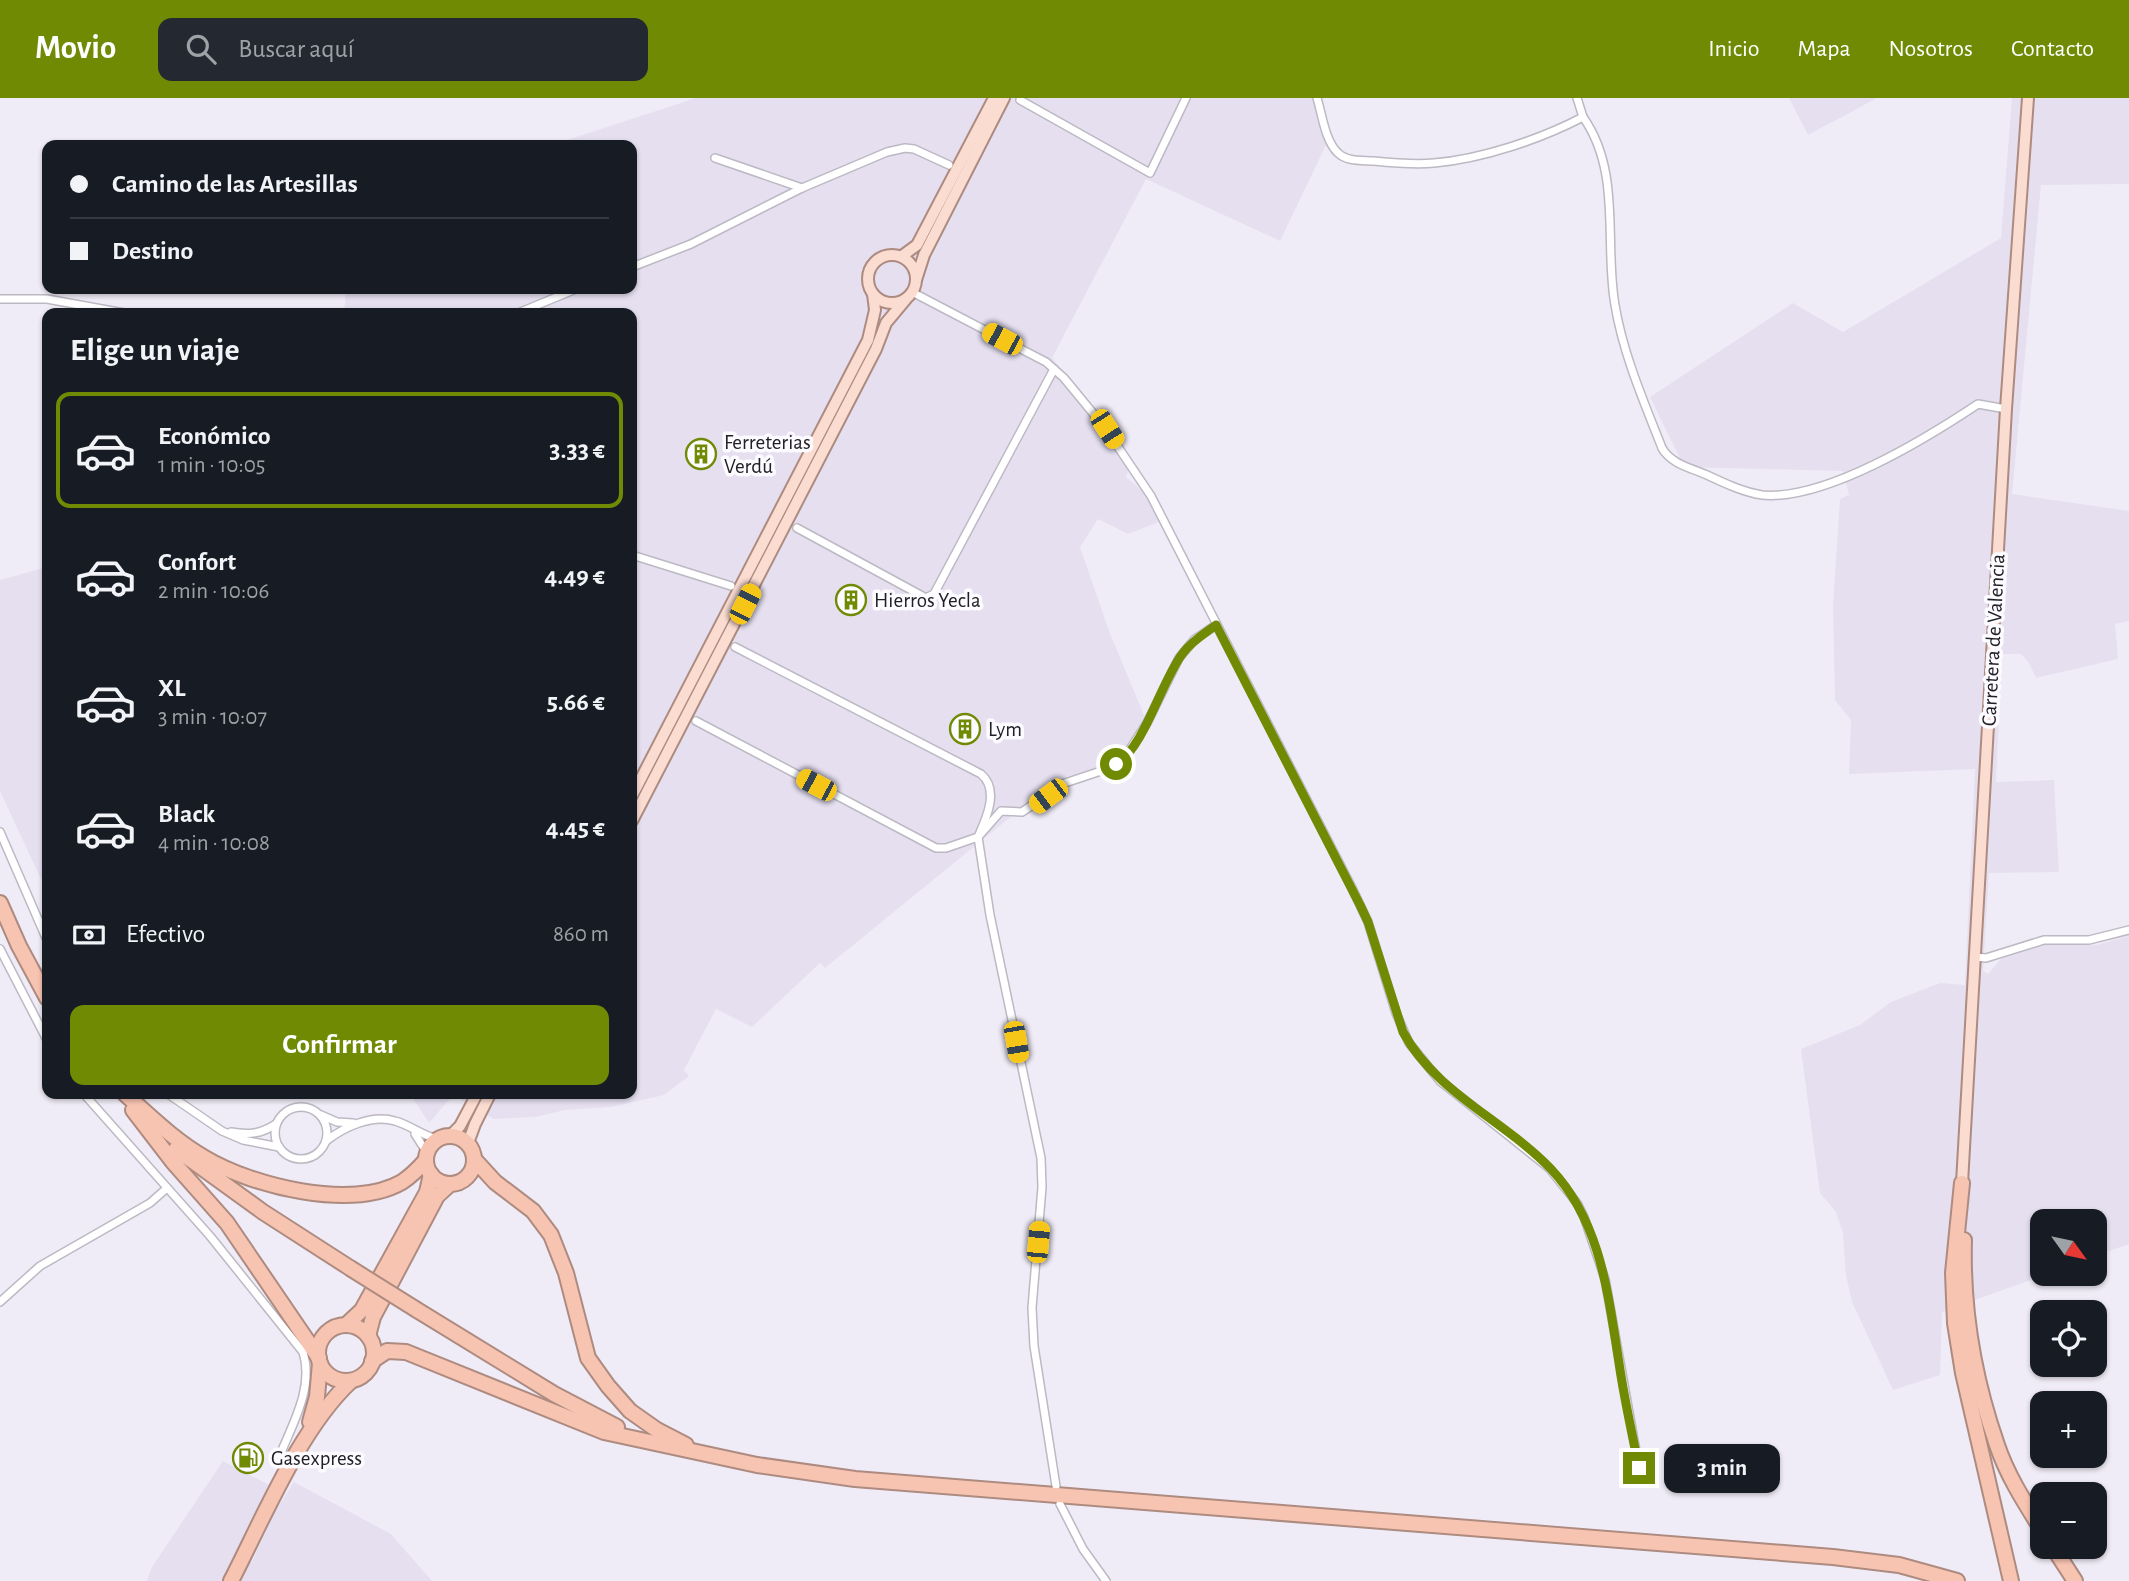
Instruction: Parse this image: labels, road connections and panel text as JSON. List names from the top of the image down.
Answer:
{
  "streets": {
    "main road": ["Carretera de Valencia"]
  },
  "places": {
    "building": ["Ferreterias Verdú", "Hierros Yecla", "Lym"],
    "fuel station": ["Gasexpress"]
  },
  "north": "bottom right",
  "page": {
    "header": "Movio",
    "search": "Buscar aquí",
    "nav": [
      "Inicio",
      "Mapa",
      "Nosotros",
      "Contacto"
    ],
    "banner": ["Camino de las Artesillas", "Destino"],
    "heading": "Elige un viaje",
    "list": [
      {
        "name": "Económico",
        "note": "1 min · 10:05",
        "value": "3.33 €"
      },
      {
        "name": "Confort",
        "note": "2 min · 10:06",
        "value": "4.49 €"
      },
      {
        "name": "XL",
        "note": "3 min · 10:07",
        "value": "5.66 €"
      },
      {
        "name": "Black",
        "note": "4 min · 10:08",
        "value": "4.45 €"
      }
    ],
    "pay": ["Efectivo", "860 m"],
    "buttons": "Confirmar",
    "map_buttons": ["+", "−"],
    "bubble": "3 min"
  }
}
